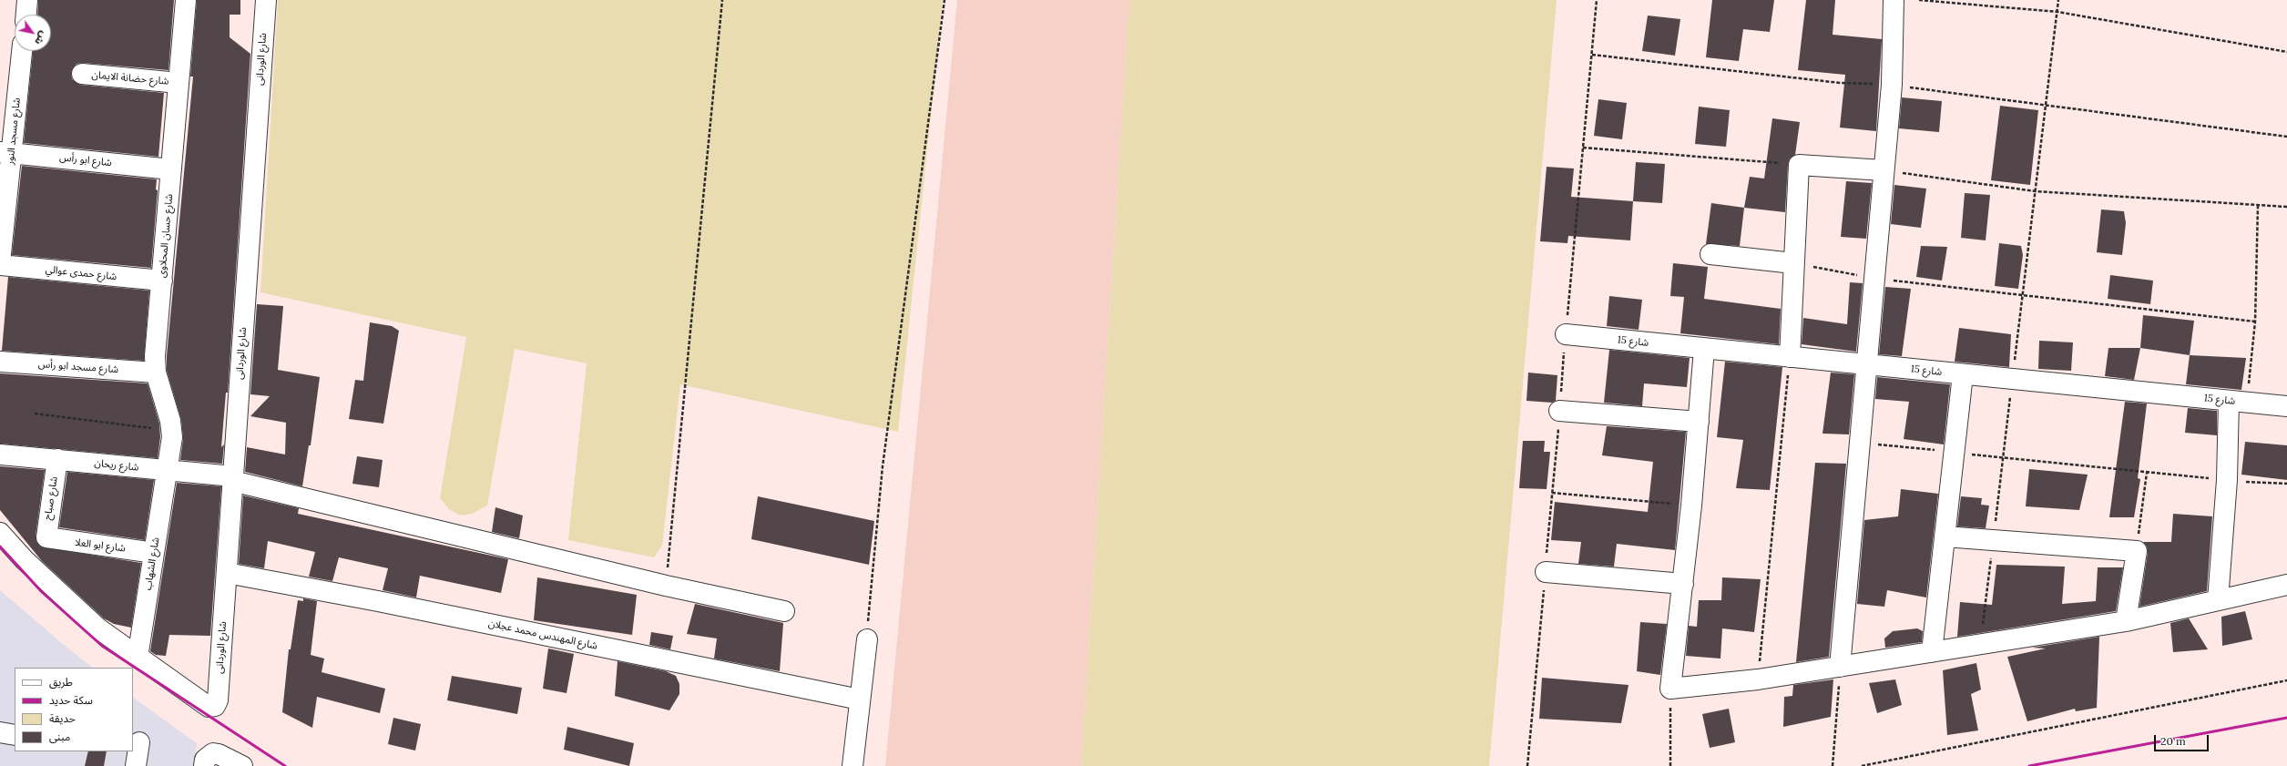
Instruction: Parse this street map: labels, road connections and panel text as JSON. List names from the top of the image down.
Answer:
{
  "streets": {
    "street": [
      "شارع الوردانى",
      "شارع حضانة الايمان",
      "شارع مسجد النور",
      "شارع ابو رأس",
      "شارع حسان المحلاوى",
      "شارع حمدى عوالي",
      "شارع 15",
      "شارع مسجد ابو رأس",
      "شارع ريحان",
      "شارع صباح",
      "شارع ابو العلا",
      "شارع الشهاب",
      "شارع المهندس محمد عجلان"
    ]
  },
  "crossings": [
    ["شارع الوردانى", "شارع ريحان"],
    ["شارع الوردانى", "شارع الشهاب"],
    ["شارع الوردانى", "شارع المهندس محمد عجلان"],
    ["شارع حضانة الايمان", "شارع حسان المحلاوى"],
    ["شارع مسجد النور", "شارع ابو رأس"],
    ["شارع مسجد النور", "شارع حمدى عوالي"],
    ["شارع ابو رأس", "شارع حسان المحلاوى"],
    ["شارع حسان المحلاوى", "شارع حمدى عوالي"],
    ["شارع حسان المحلاوى", "شارع مسجد ابو رأس"],
    ["شارع حسان المحلاوى", "شارع ريحان"],
    ["شارع حسان المحلاوى", "شارع الشهاب"],
    ["شارع ريحان", "شارع صباح"],
    ["شارع ريحان", "شارع الشهاب"],
    ["شارع صباح", "شارع ابو العلا"],
    ["شارع ابو العلا", "شارع الشهاب"]
  ],
  "legend": [
    "طريق",
    "سكة حديد",
    "حديقة",
    "مبنى"
  ],
  "scale_bar": "20 m",
  "north": "bottom right"
}
